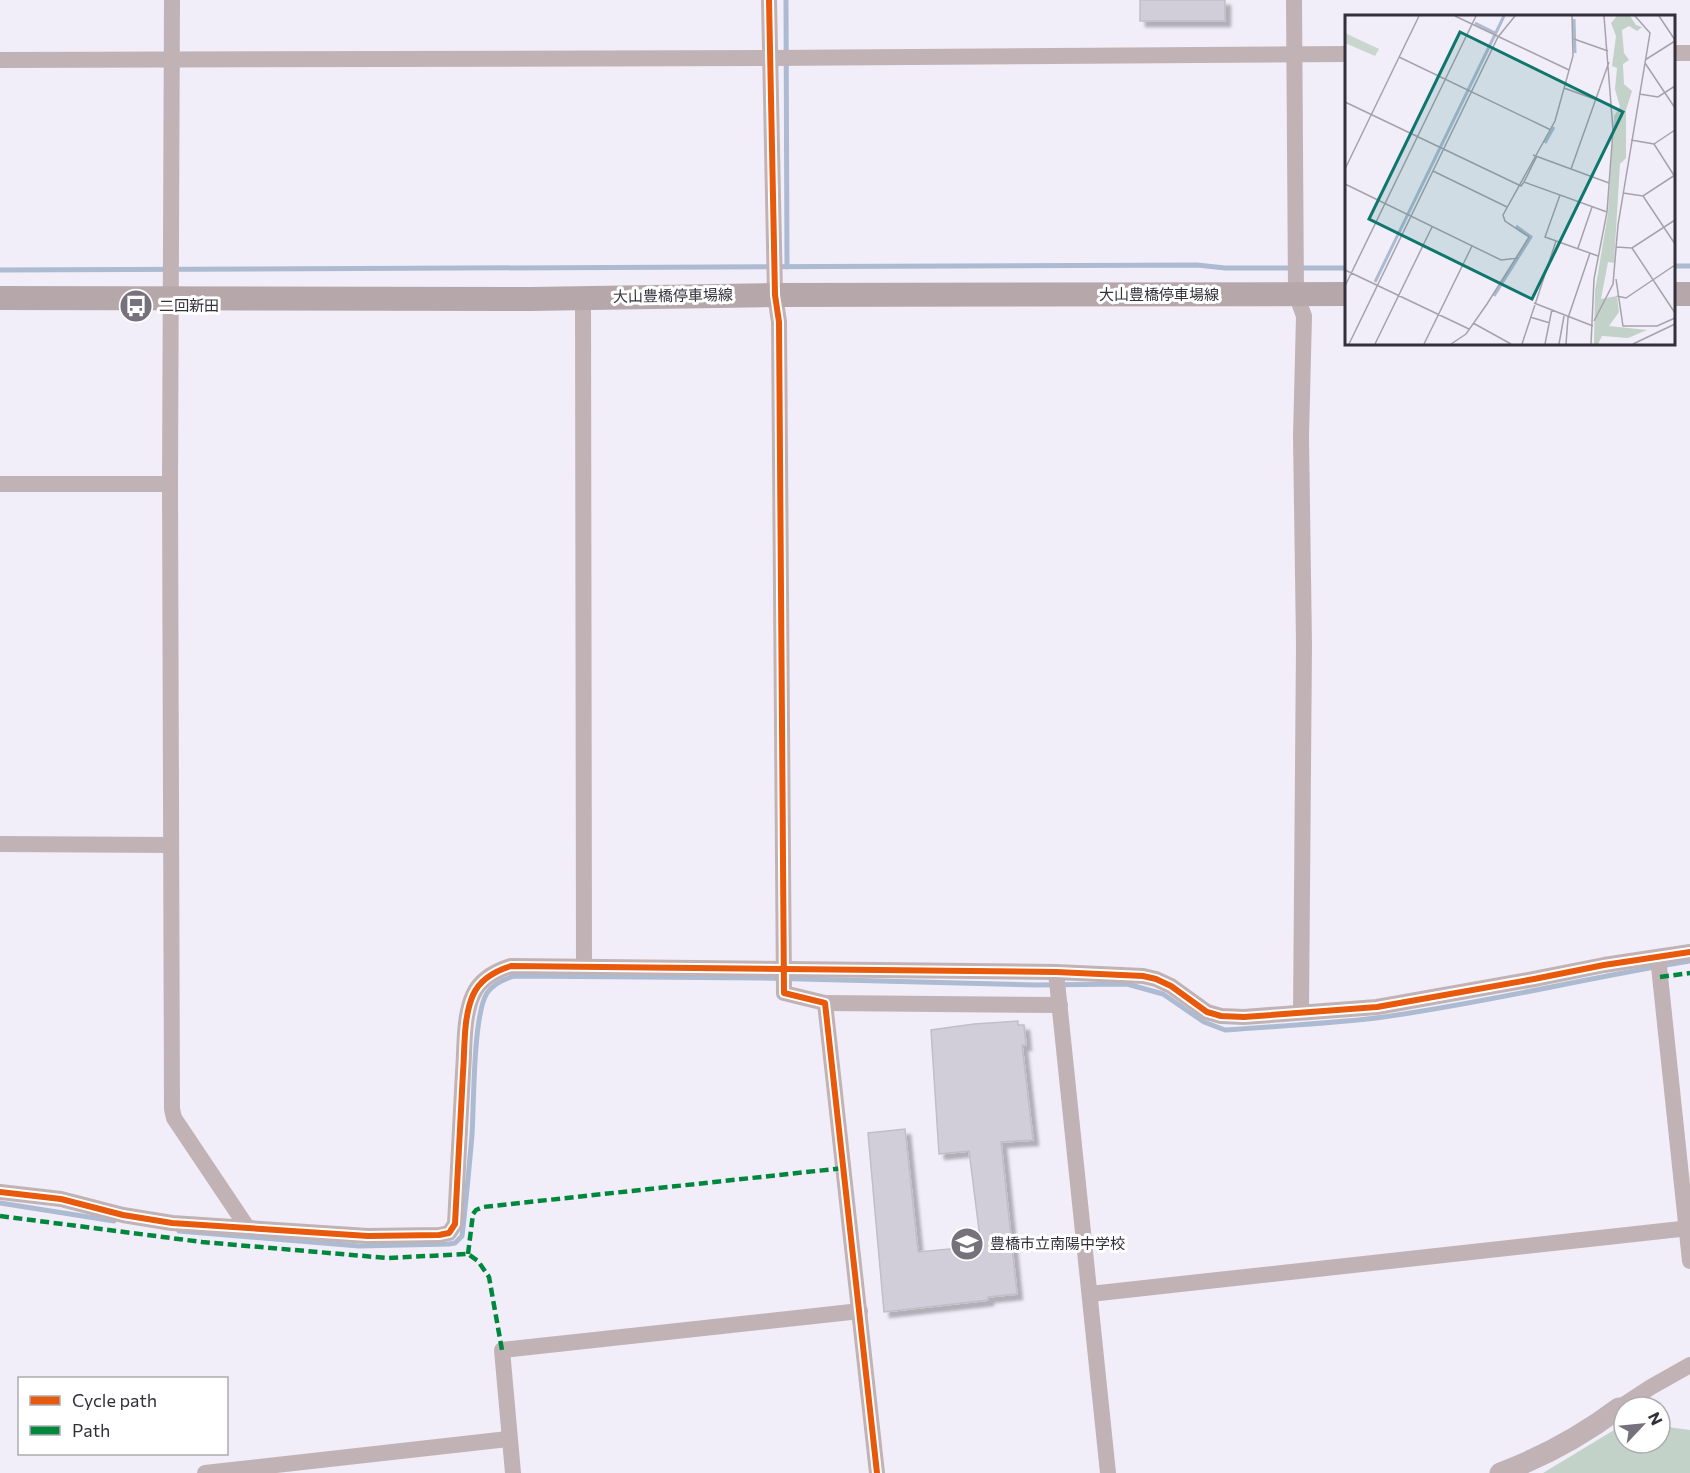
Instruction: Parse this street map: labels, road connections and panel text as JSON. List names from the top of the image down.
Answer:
{
  "streets": {
    "main road": ["大山豊橋停車場線"]
  },
  "places": {
    "bus stop": ["二回新田"],
    "school or university": ["豊橋市立南陽中学校"]
  },
  "legend": ["Cycle path", "Path"],
  "north": "top right"
}
